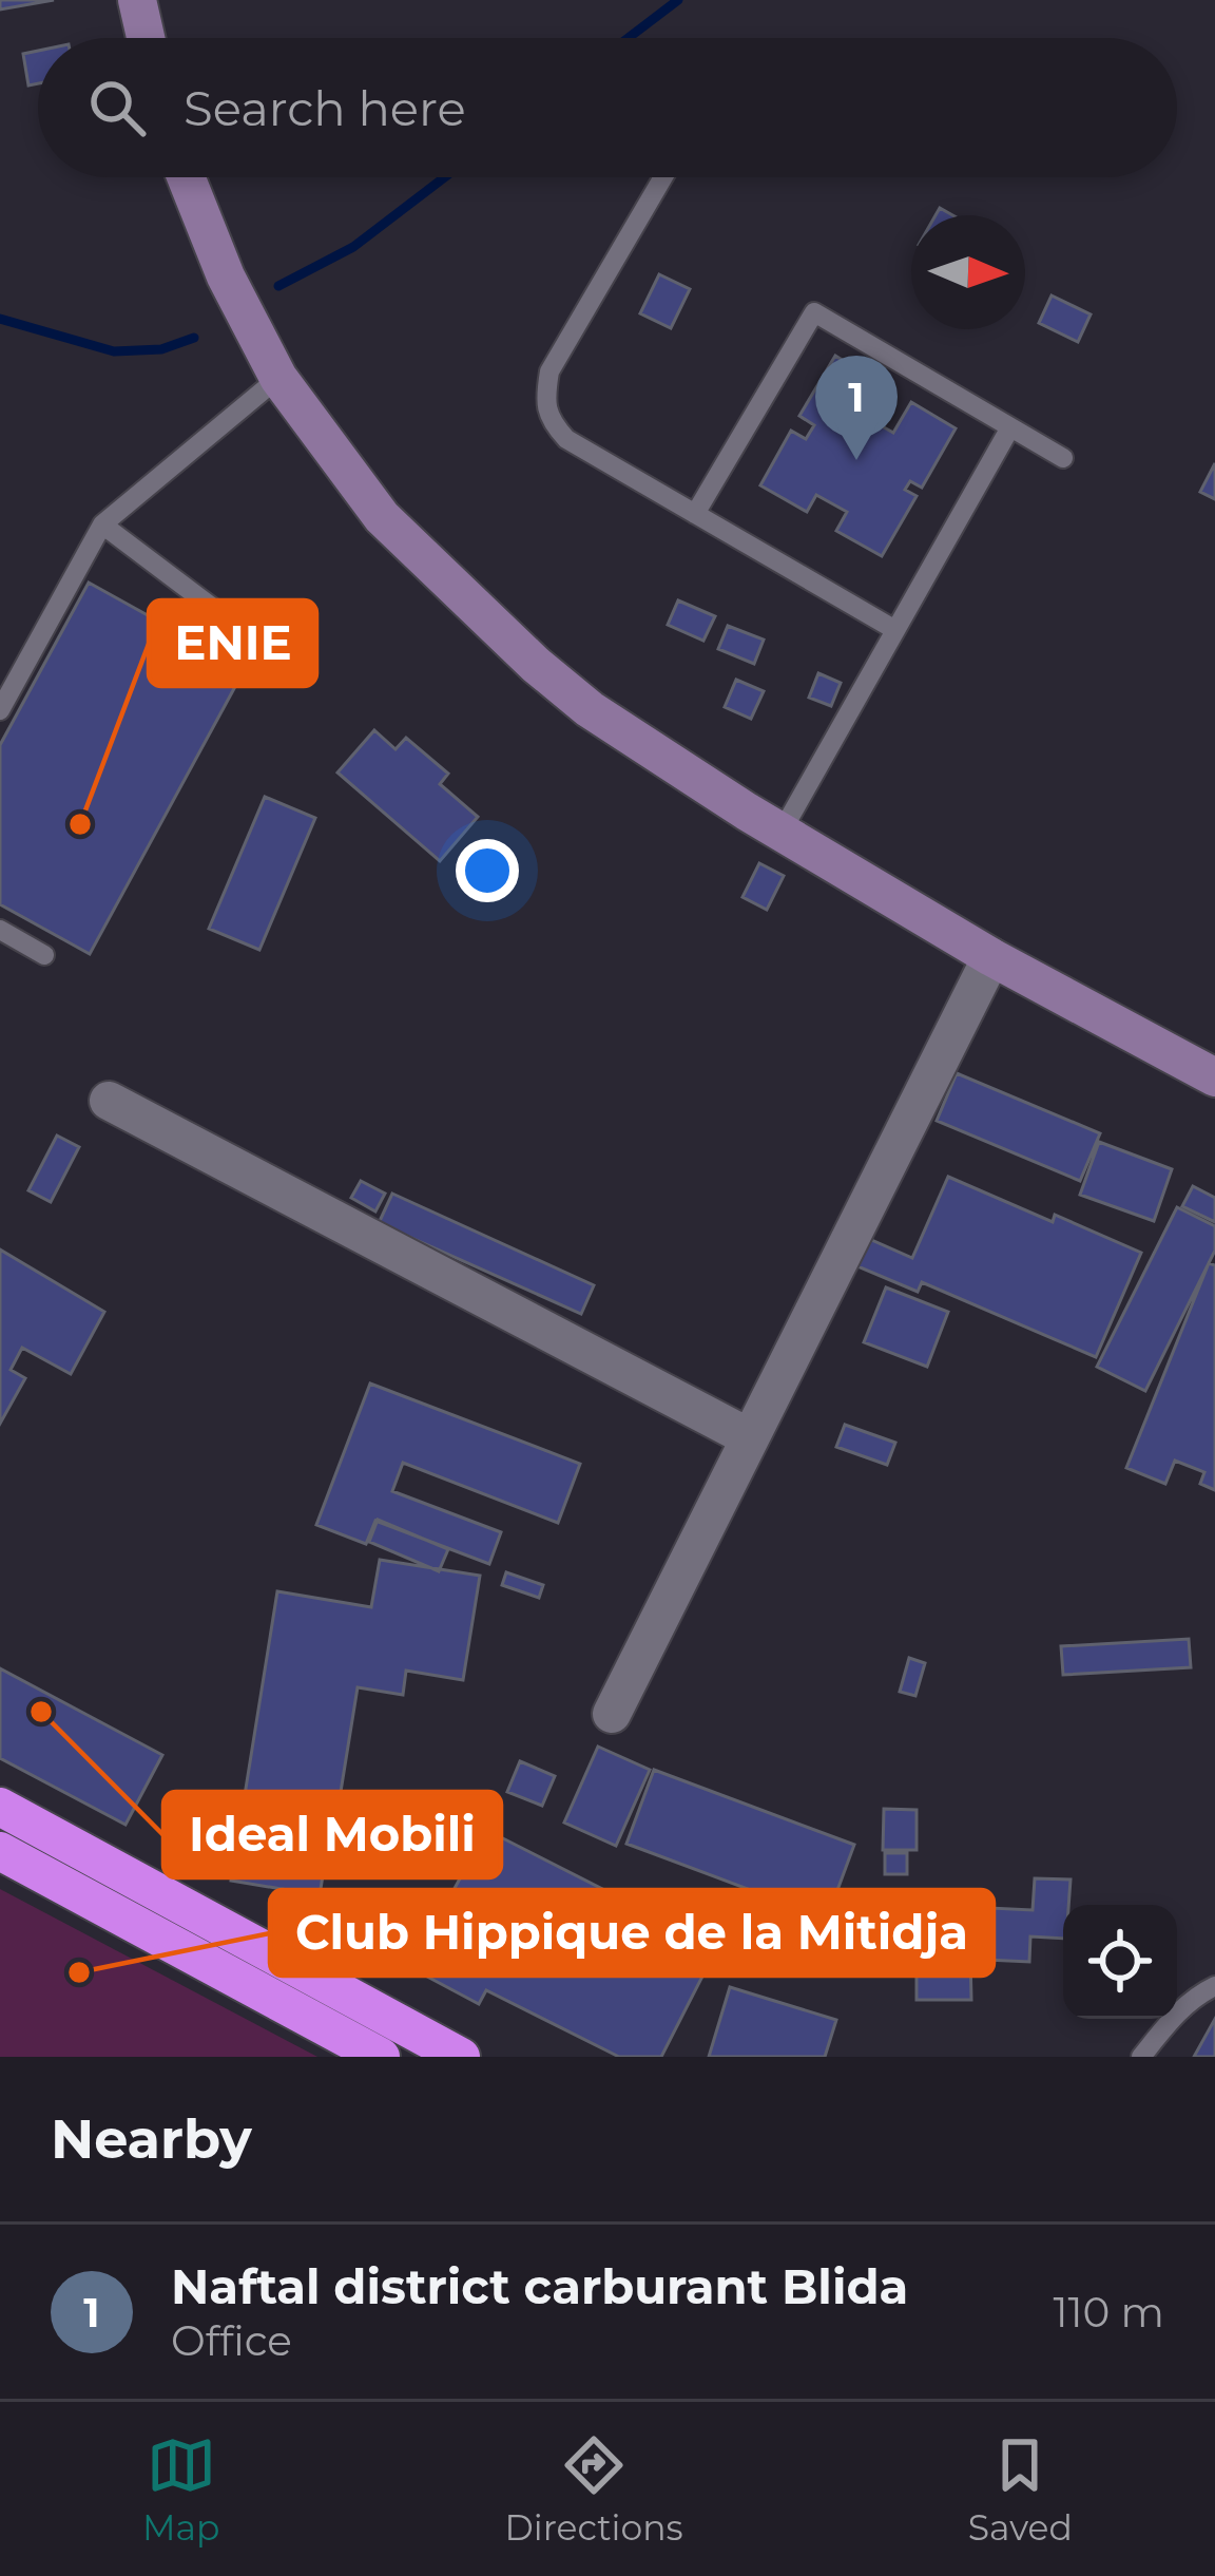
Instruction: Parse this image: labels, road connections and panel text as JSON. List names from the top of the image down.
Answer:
{
  "places": ["ENIE", "Ideal Mobili", "Club Hippique de la Mitidja"],
  "north": "right",
  "page": {
    "search": "Search here",
    "pins": "1",
    "heading": "Nearby",
    "list": [
      {
        "mark": "1",
        "name": "Naftal district carburant Blida",
        "note": "Office",
        "value": "110 m"
      }
    ],
    "nav": ["Map", "Directions", "Saved"]
  }
}
